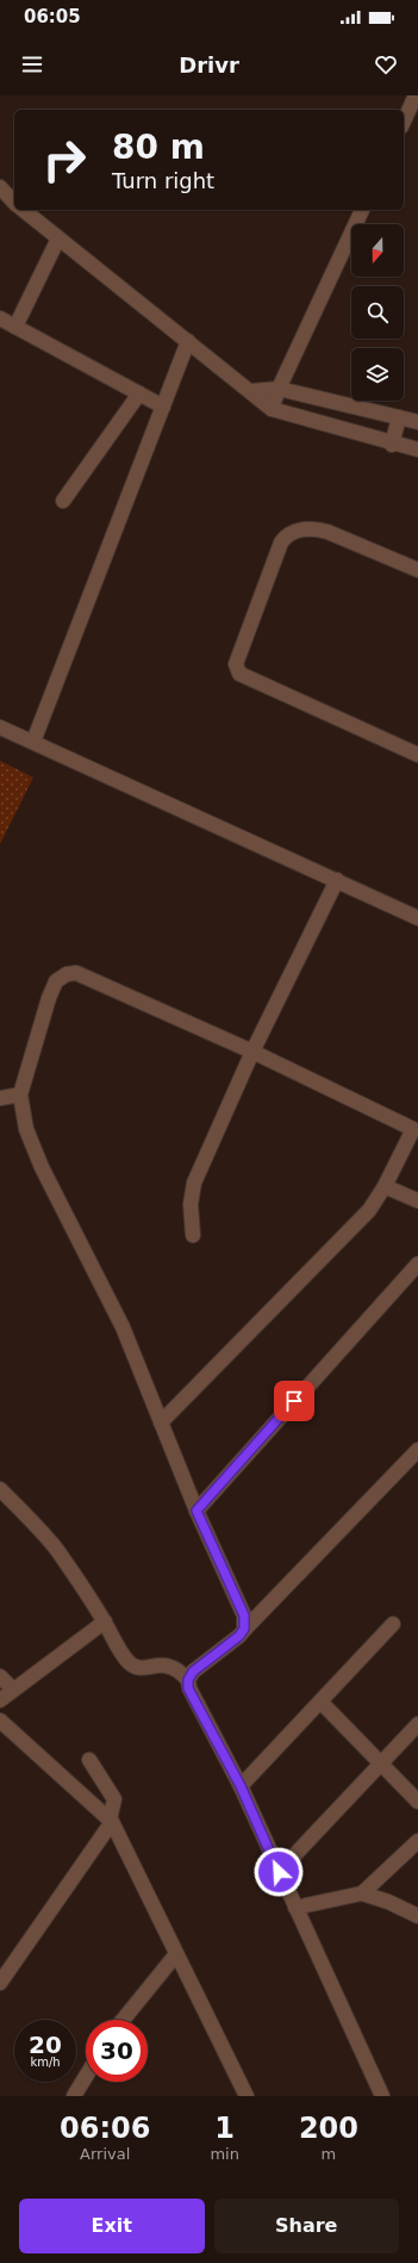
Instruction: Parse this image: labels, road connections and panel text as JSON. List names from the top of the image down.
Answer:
{
  "north": "bottom",
  "page": {
    "status": "06:05",
    "header": "Drivr",
    "turn": ["80 m", "Turn right"],
    "speed": "20 km/h",
    "limit": "30",
    "eta": [
      "06:06",
      "Arrival",
      "1",
      "min",
      "200",
      "m"
    ],
    "buttons": ["Exit", "Share"]
  }
}
